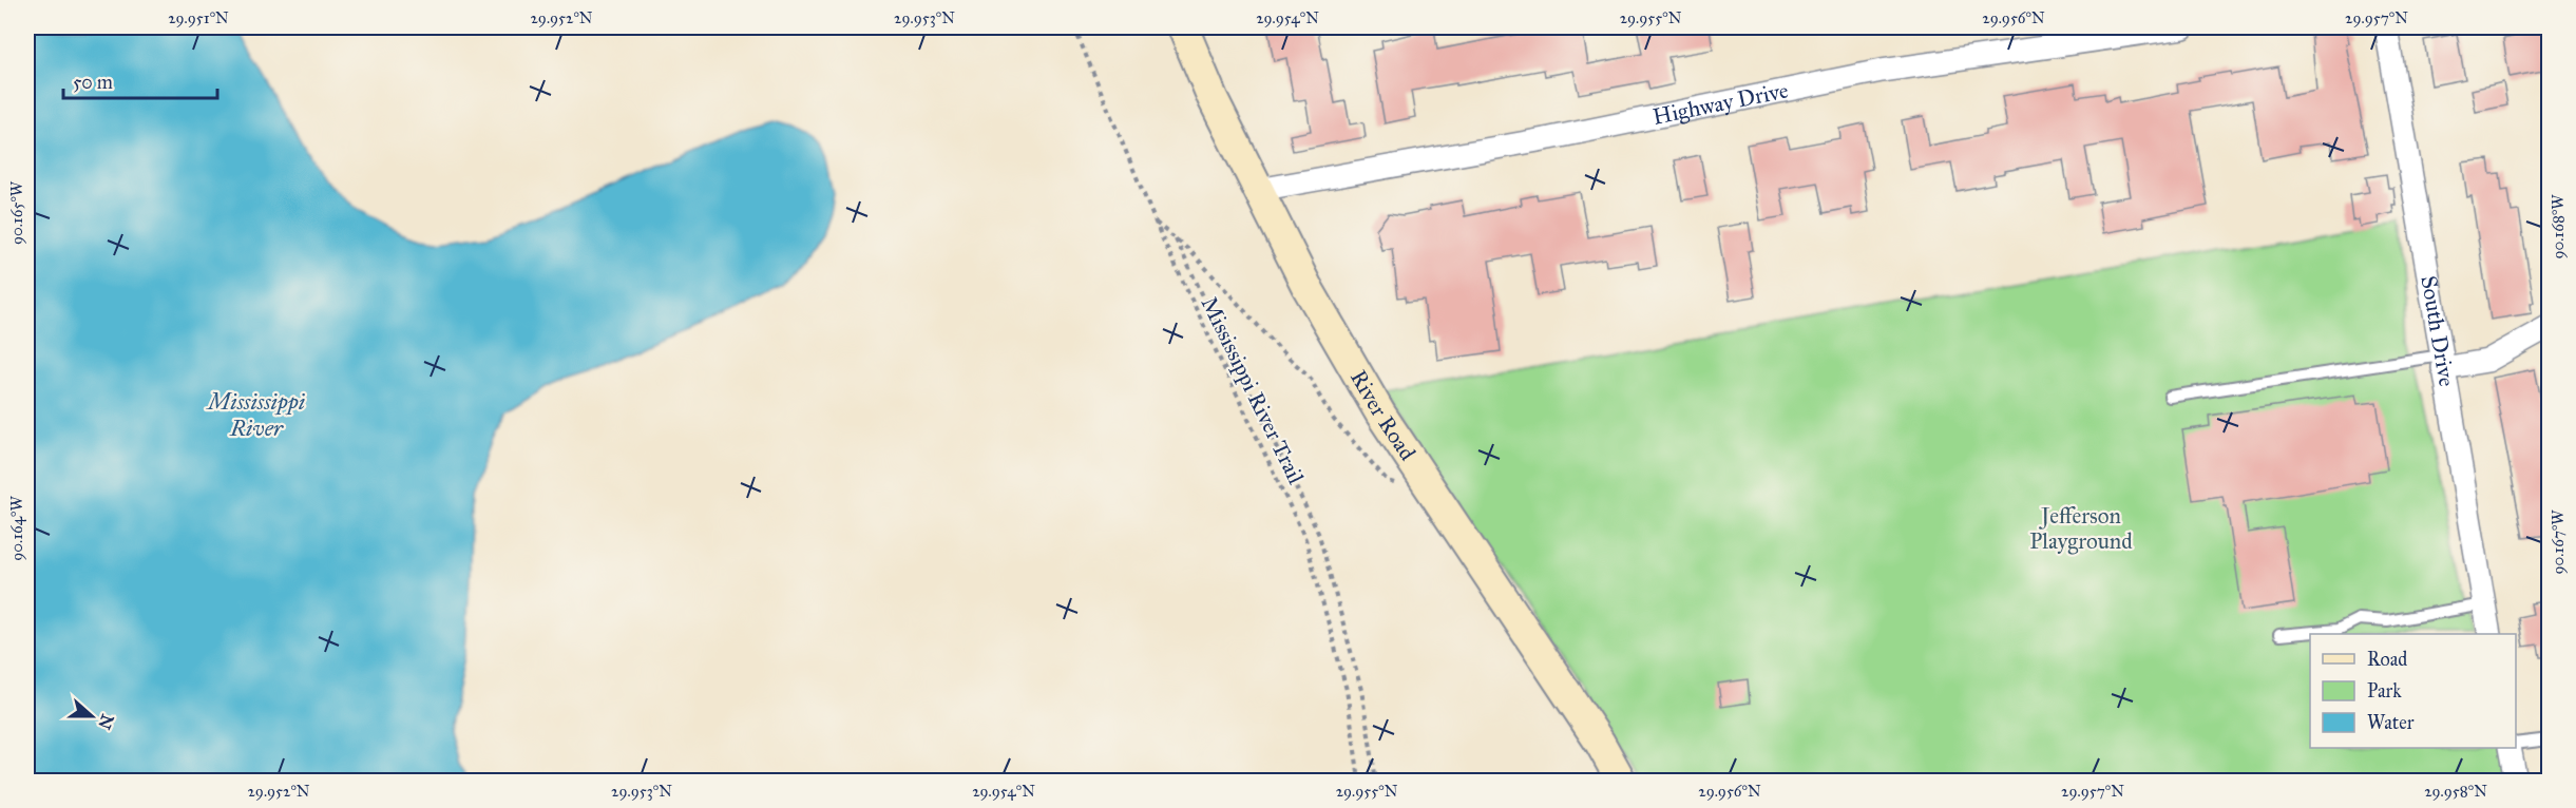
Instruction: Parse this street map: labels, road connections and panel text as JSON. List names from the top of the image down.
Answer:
{
  "streets": {
    "main road": ["River Road"],
    "street": ["Highway Drive", "South Drive"],
    "path": ["Mississippi River Trail"]
  },
  "crossings": [
    ["Highway Drive", "River Road"]
  ],
  "water": ["Mississippi River"],
  "parks": ["Jefferson Playground"],
  "legend": ["Road", "Park", "Water"],
  "scale_bar": "50 m",
  "north": "right",
  "coordinates": [
    "29.951°N",
    "29.952°N",
    "29.953°N",
    "29.954°N",
    "29.955°N",
    "29.956°N",
    "29.957°N",
    "90.165°W",
    "90.168°W",
    "90.164°W",
    "90.167°W",
    "29.958°N"
  ]
}
